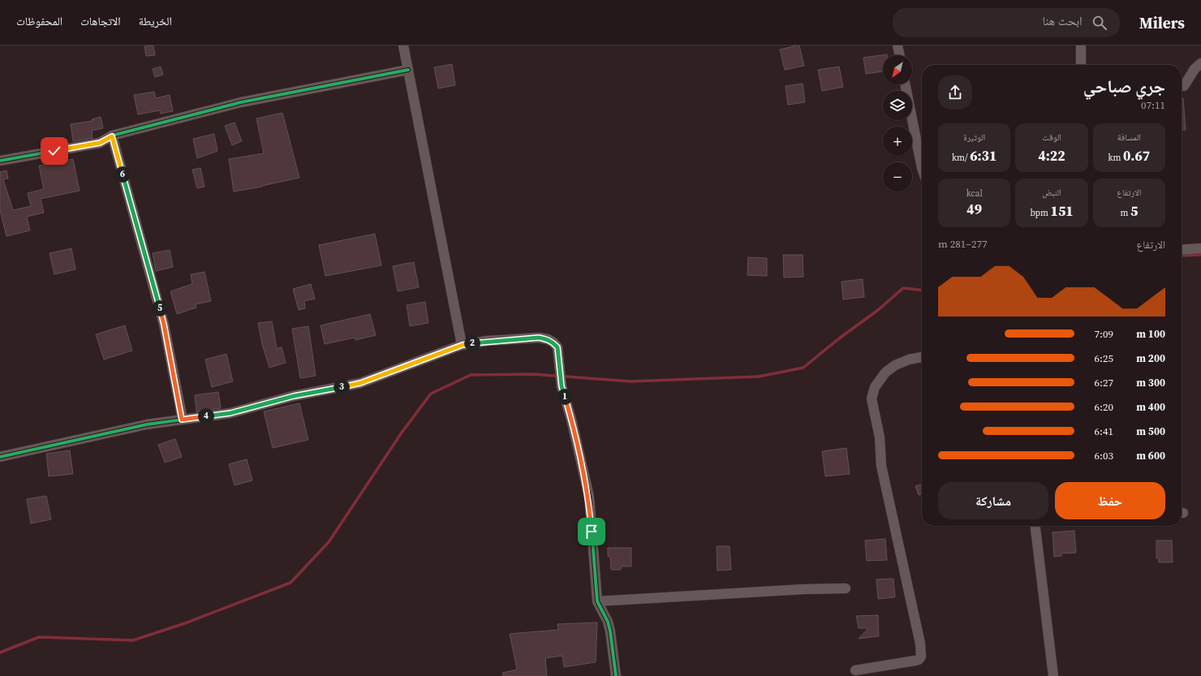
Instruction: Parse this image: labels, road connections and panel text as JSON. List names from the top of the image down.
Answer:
{
  "north": "bottom left",
  "page": {
    "header": "Milers",
    "search": "ابحث هنا",
    "nav": ["الخريطة", "الاتجاهات", "المحفوظات"],
    "map_buttons": ["+", "−"],
    "heading": ["جري صباحي", "07:11"],
    "stats": [
      ["المسافة", "0.67 km"],
      ["الوقت", "4:22"],
      ["الوتيرة", "6:31 /km"],
      ["الارتفاع", "5 m"],
      ["النبض", "151 bpm"],
      ["kcal", "49"]
    ],
    "pins": [
      "6",
      "5",
      "2",
      "3",
      "1",
      "4"
    ],
    "chart": ["الارتفاع", "277–281 m"],
    "list": [
      {
        "name": "100 m",
        "note": "7:09"
      },
      {
        "name": "200 m",
        "note": "6:25"
      },
      {
        "name": "300 m",
        "note": "6:27"
      },
      {
        "name": "400 m",
        "note": "6:20"
      },
      {
        "name": "500 m",
        "note": "6:41"
      },
      {
        "name": "600 m",
        "note": "6:03"
      }
    ],
    "buttons": ["حفظ", "مشاركة"]
  }
}
